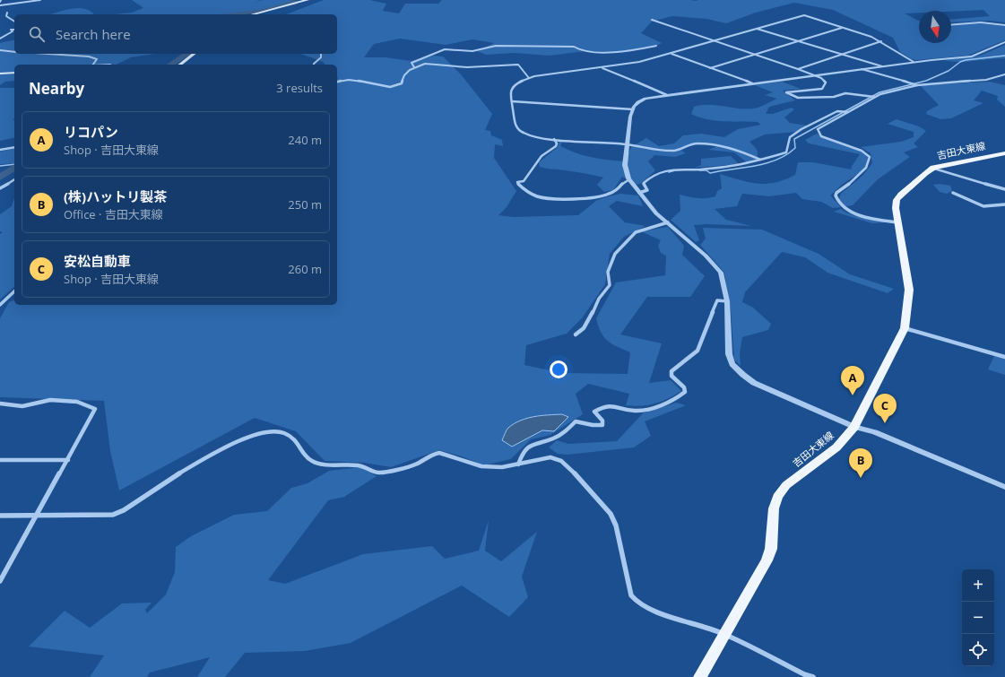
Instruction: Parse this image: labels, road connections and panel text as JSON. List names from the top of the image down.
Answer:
{
  "streets": {
    "main road": ["吉田大東線"]
  },
  "north": "bottom",
  "page": {
    "search": "Search here",
    "heading": ["Nearby", "3 results"],
    "list": [
      {
        "mark": "A",
        "name": "リコパン",
        "note": "Shop · 吉田大東線",
        "value": "240 m"
      },
      {
        "mark": "B",
        "name": "(株)ハットリ製茶",
        "note": "Office · 吉田大東線",
        "value": "250 m"
      },
      {
        "mark": "C",
        "name": "安松自動車",
        "note": "Shop · 吉田大東線",
        "value": "260 m"
      }
    ],
    "pins": ["A", "C", "B"],
    "map_buttons": ["+", "−"]
  }
}
